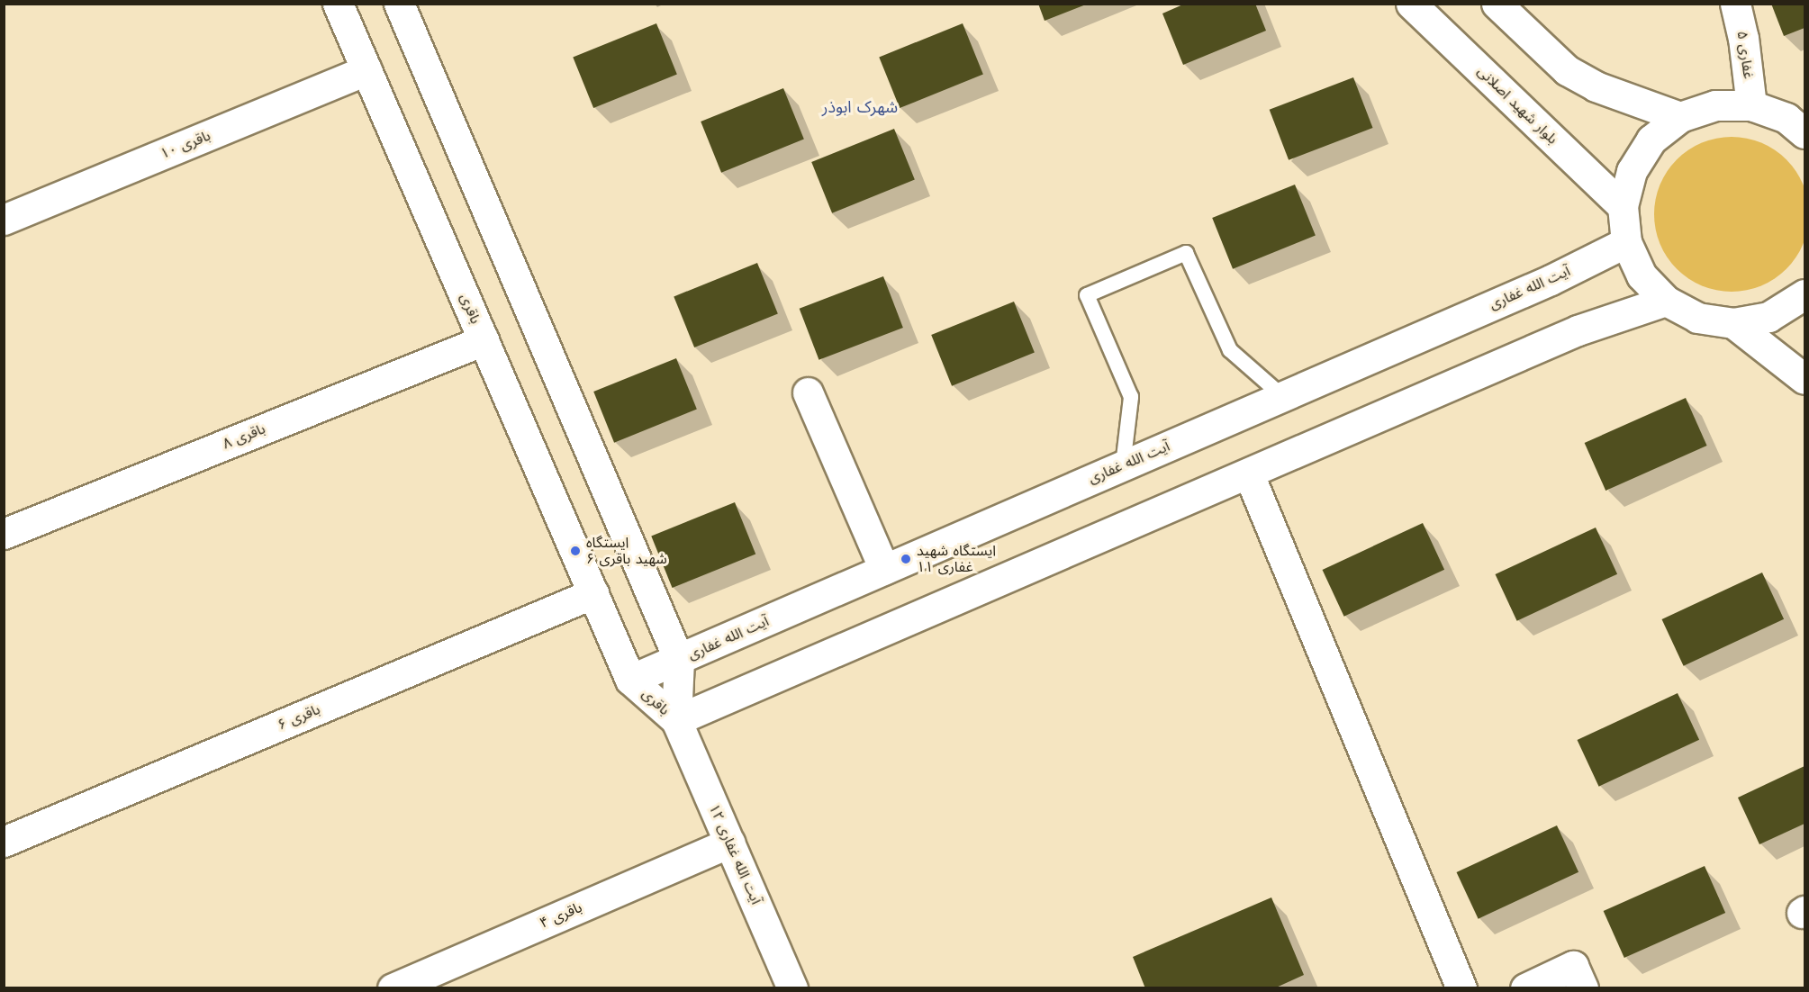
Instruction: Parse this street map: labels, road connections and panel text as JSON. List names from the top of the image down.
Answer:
{
  "streets": {
    "street": [
      "غفاری ۵",
      "بلوار شهید اصلانی",
      "باقری ۱۰",
      "آیت الله غفاری",
      "باقری",
      "باقری ۸",
      "باقری ۶",
      "آیت الله غفاری ۱۲",
      "باقری ۴"
    ]
  },
  "crossings": [
    ["باقری ۱۰", "باقری"],
    ["آیت الله غفاری", "باقری"],
    ["باقری", "باقری ۸"],
    ["باقری", "باقری ۶"],
    ["باقری", "آیت الله غفاری ۱۲"],
    ["آیت الله غفاری ۱۲", "باقری ۴"]
  ],
  "districts": ["شهرک ابوذر"],
  "places": ["ایستگاه شهید باقری ۶", "ایستگاه شهید غفاری ۱۱"]
}
